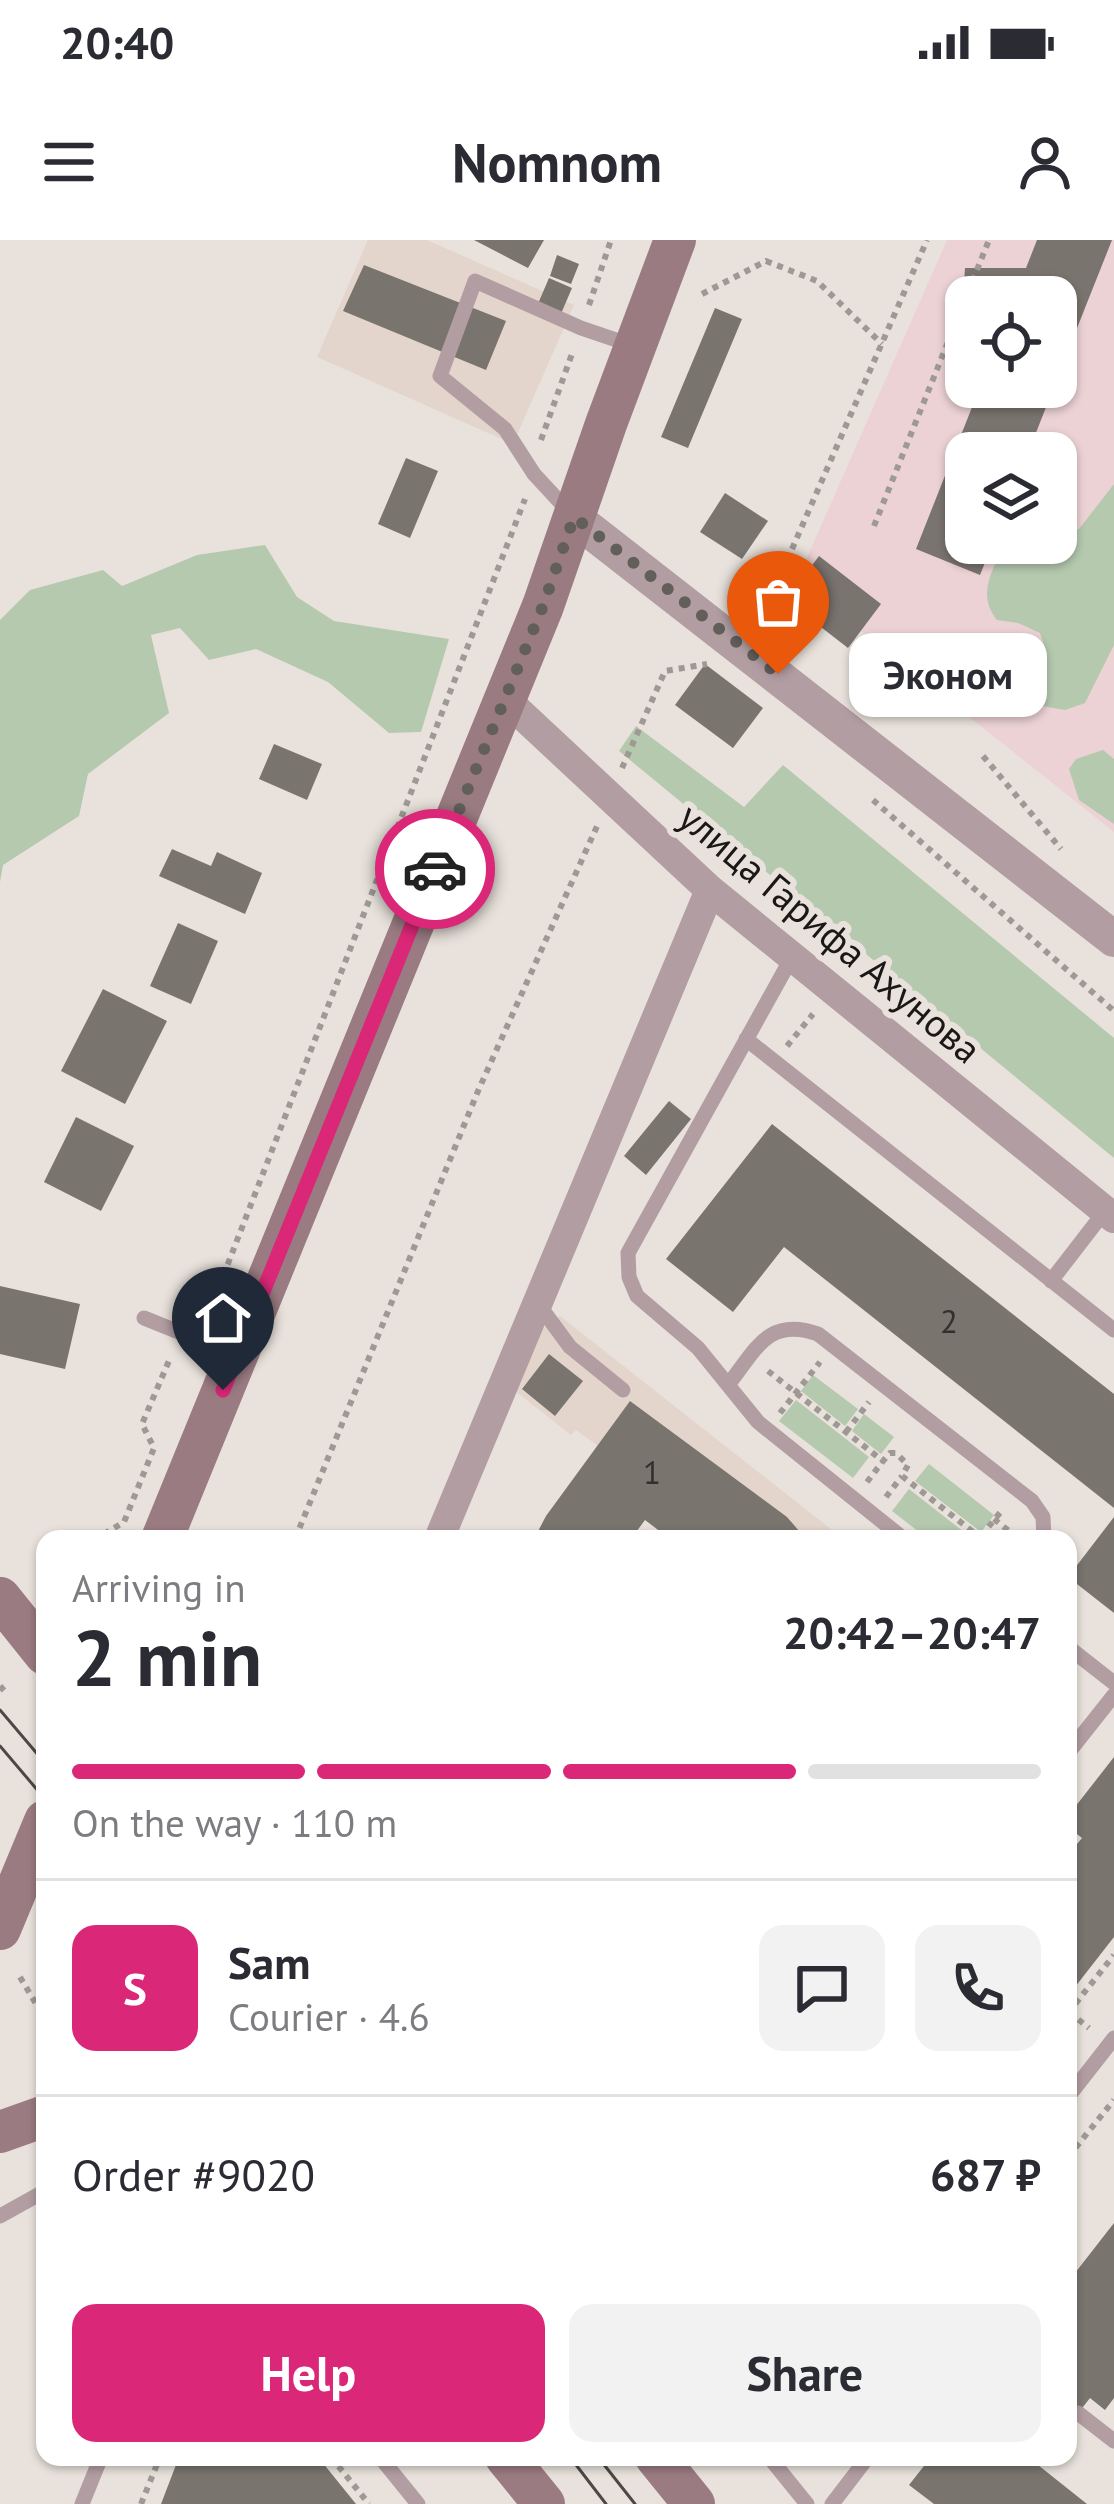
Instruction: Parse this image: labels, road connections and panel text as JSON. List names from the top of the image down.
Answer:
{
  "streets": {
    "street": ["улица Гарифа Ахунова"]
  },
  "places": ["Эконом"],
  "house_numbers": ["2", "1"],
  "page": {
    "status": "20:40",
    "header": "Nomnom",
    "bubble": "Эконом",
    "heading": ["2 min", "Arriving in", "20:42–20:47"],
    "panel": [
      "Sam",
      "Courier · 4.6",
      "Order #9020",
      "687 ₽"
    ],
    "bar": "On the way · 110 m",
    "round": "S",
    "buttons": ["Help", "Share"]
  }
}
